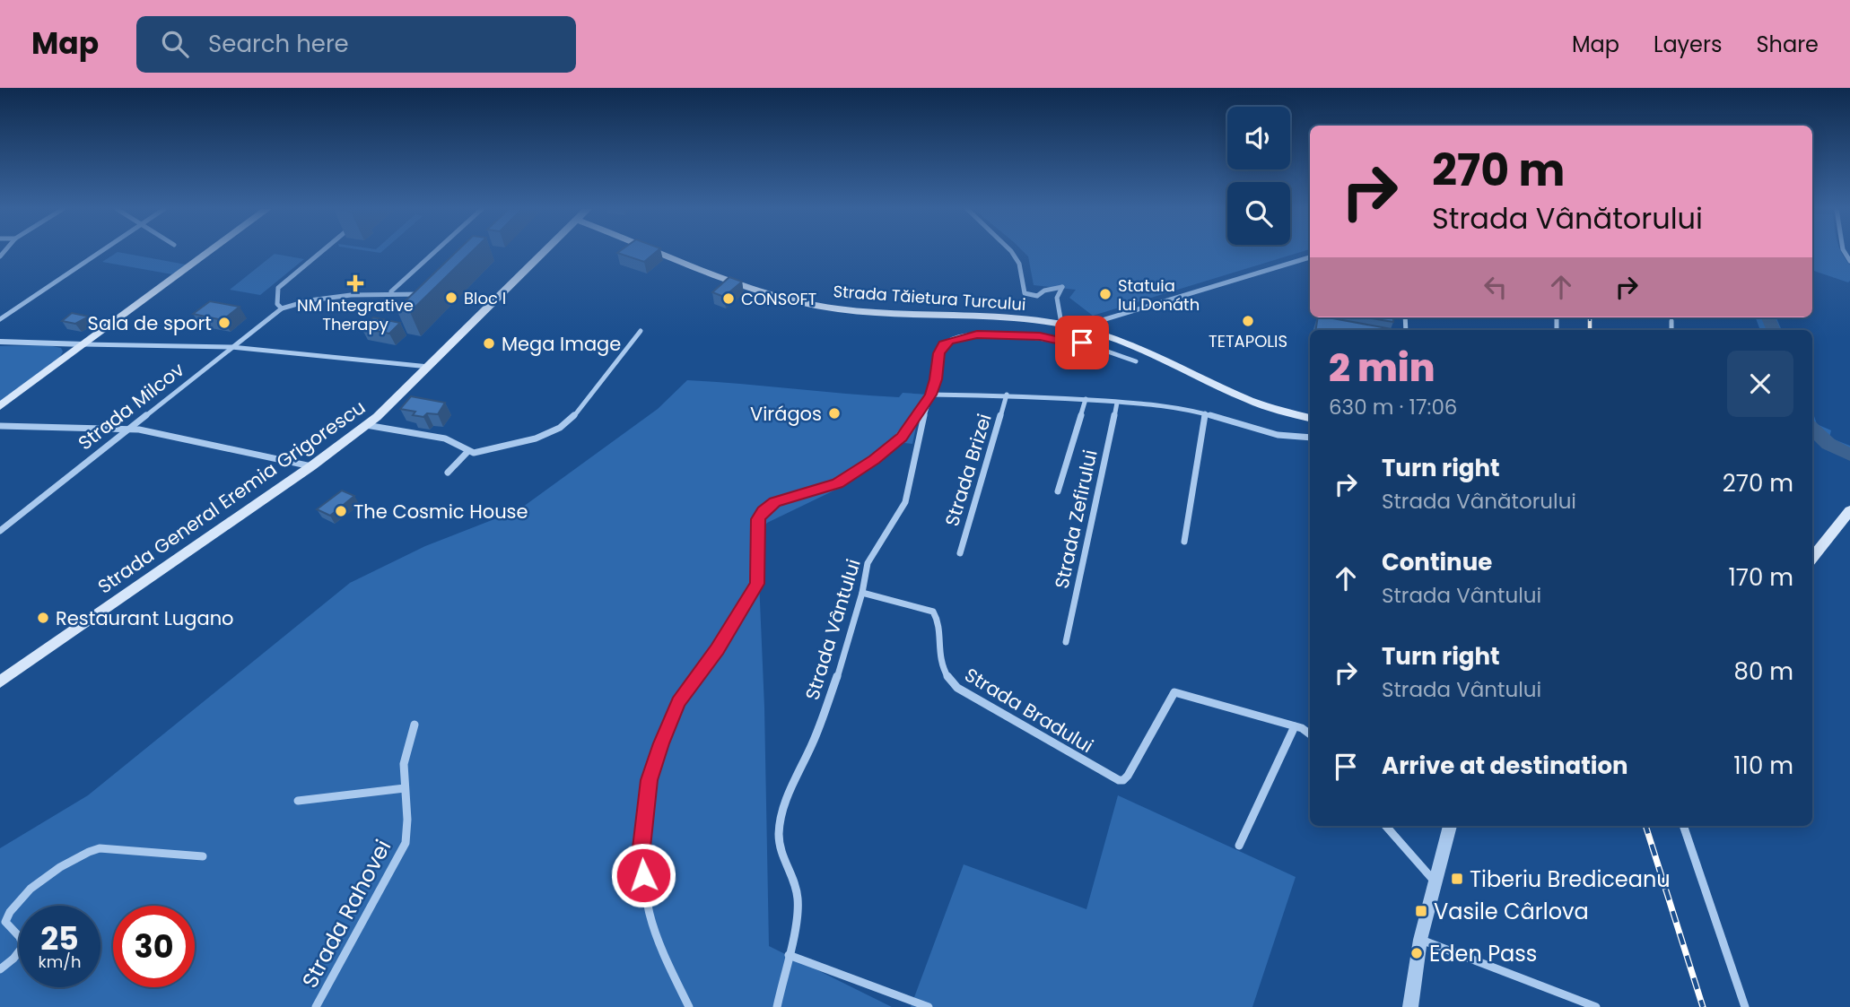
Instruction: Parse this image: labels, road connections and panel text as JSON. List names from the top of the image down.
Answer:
{
  "streets": {
    "main road": ["Strada Tăietura Turcului", "Strada General Eremia Grigorescu"],
    "street": [
      "Strada Milcov",
      "Strada Brizei",
      "Strada Zefirului",
      "Strada Vântului",
      "Strada Bradului",
      "Strada Rahovei"
    ]
  },
  "crossings": [
    ["Strada Vântului", "Strada Bradului"]
  ],
  "places": {
    "health": ["NM Integrative Therapy"],
    "other": [
      "Statuia lui Donáth",
      "Bloc I",
      "CONSOFT",
      "TETAPOLIS",
      "Sala de sport",
      "Mega Image",
      "Virágos",
      "The Cosmic House",
      "Restaurant Lugano",
      "Eden Pass"
    ],
    "transit": ["Tiberiu Brediceanu", "Vasile Cârlova"]
  },
  "page": {
    "header": "Map",
    "search": "Search here",
    "nav": ["Map", "Layers", "Share"],
    "turn": ["270 m", "Strada Vânătorului"],
    "heading": ["2 min", "630 m · 17:06"],
    "list": [
      {
        "name": "Turn right",
        "note": "Strada Vânătorului",
        "value": "270 m"
      },
      {
        "name": "Continue",
        "note": "Strada Vântului",
        "value": "170 m"
      },
      {
        "name": "Turn right",
        "note": "Strada Vântului",
        "value": "80 m"
      },
      {
        "name": "Arrive at destination",
        "value": "110 m"
      }
    ],
    "speed": "25 km/h",
    "limit": "30"
  }
}
